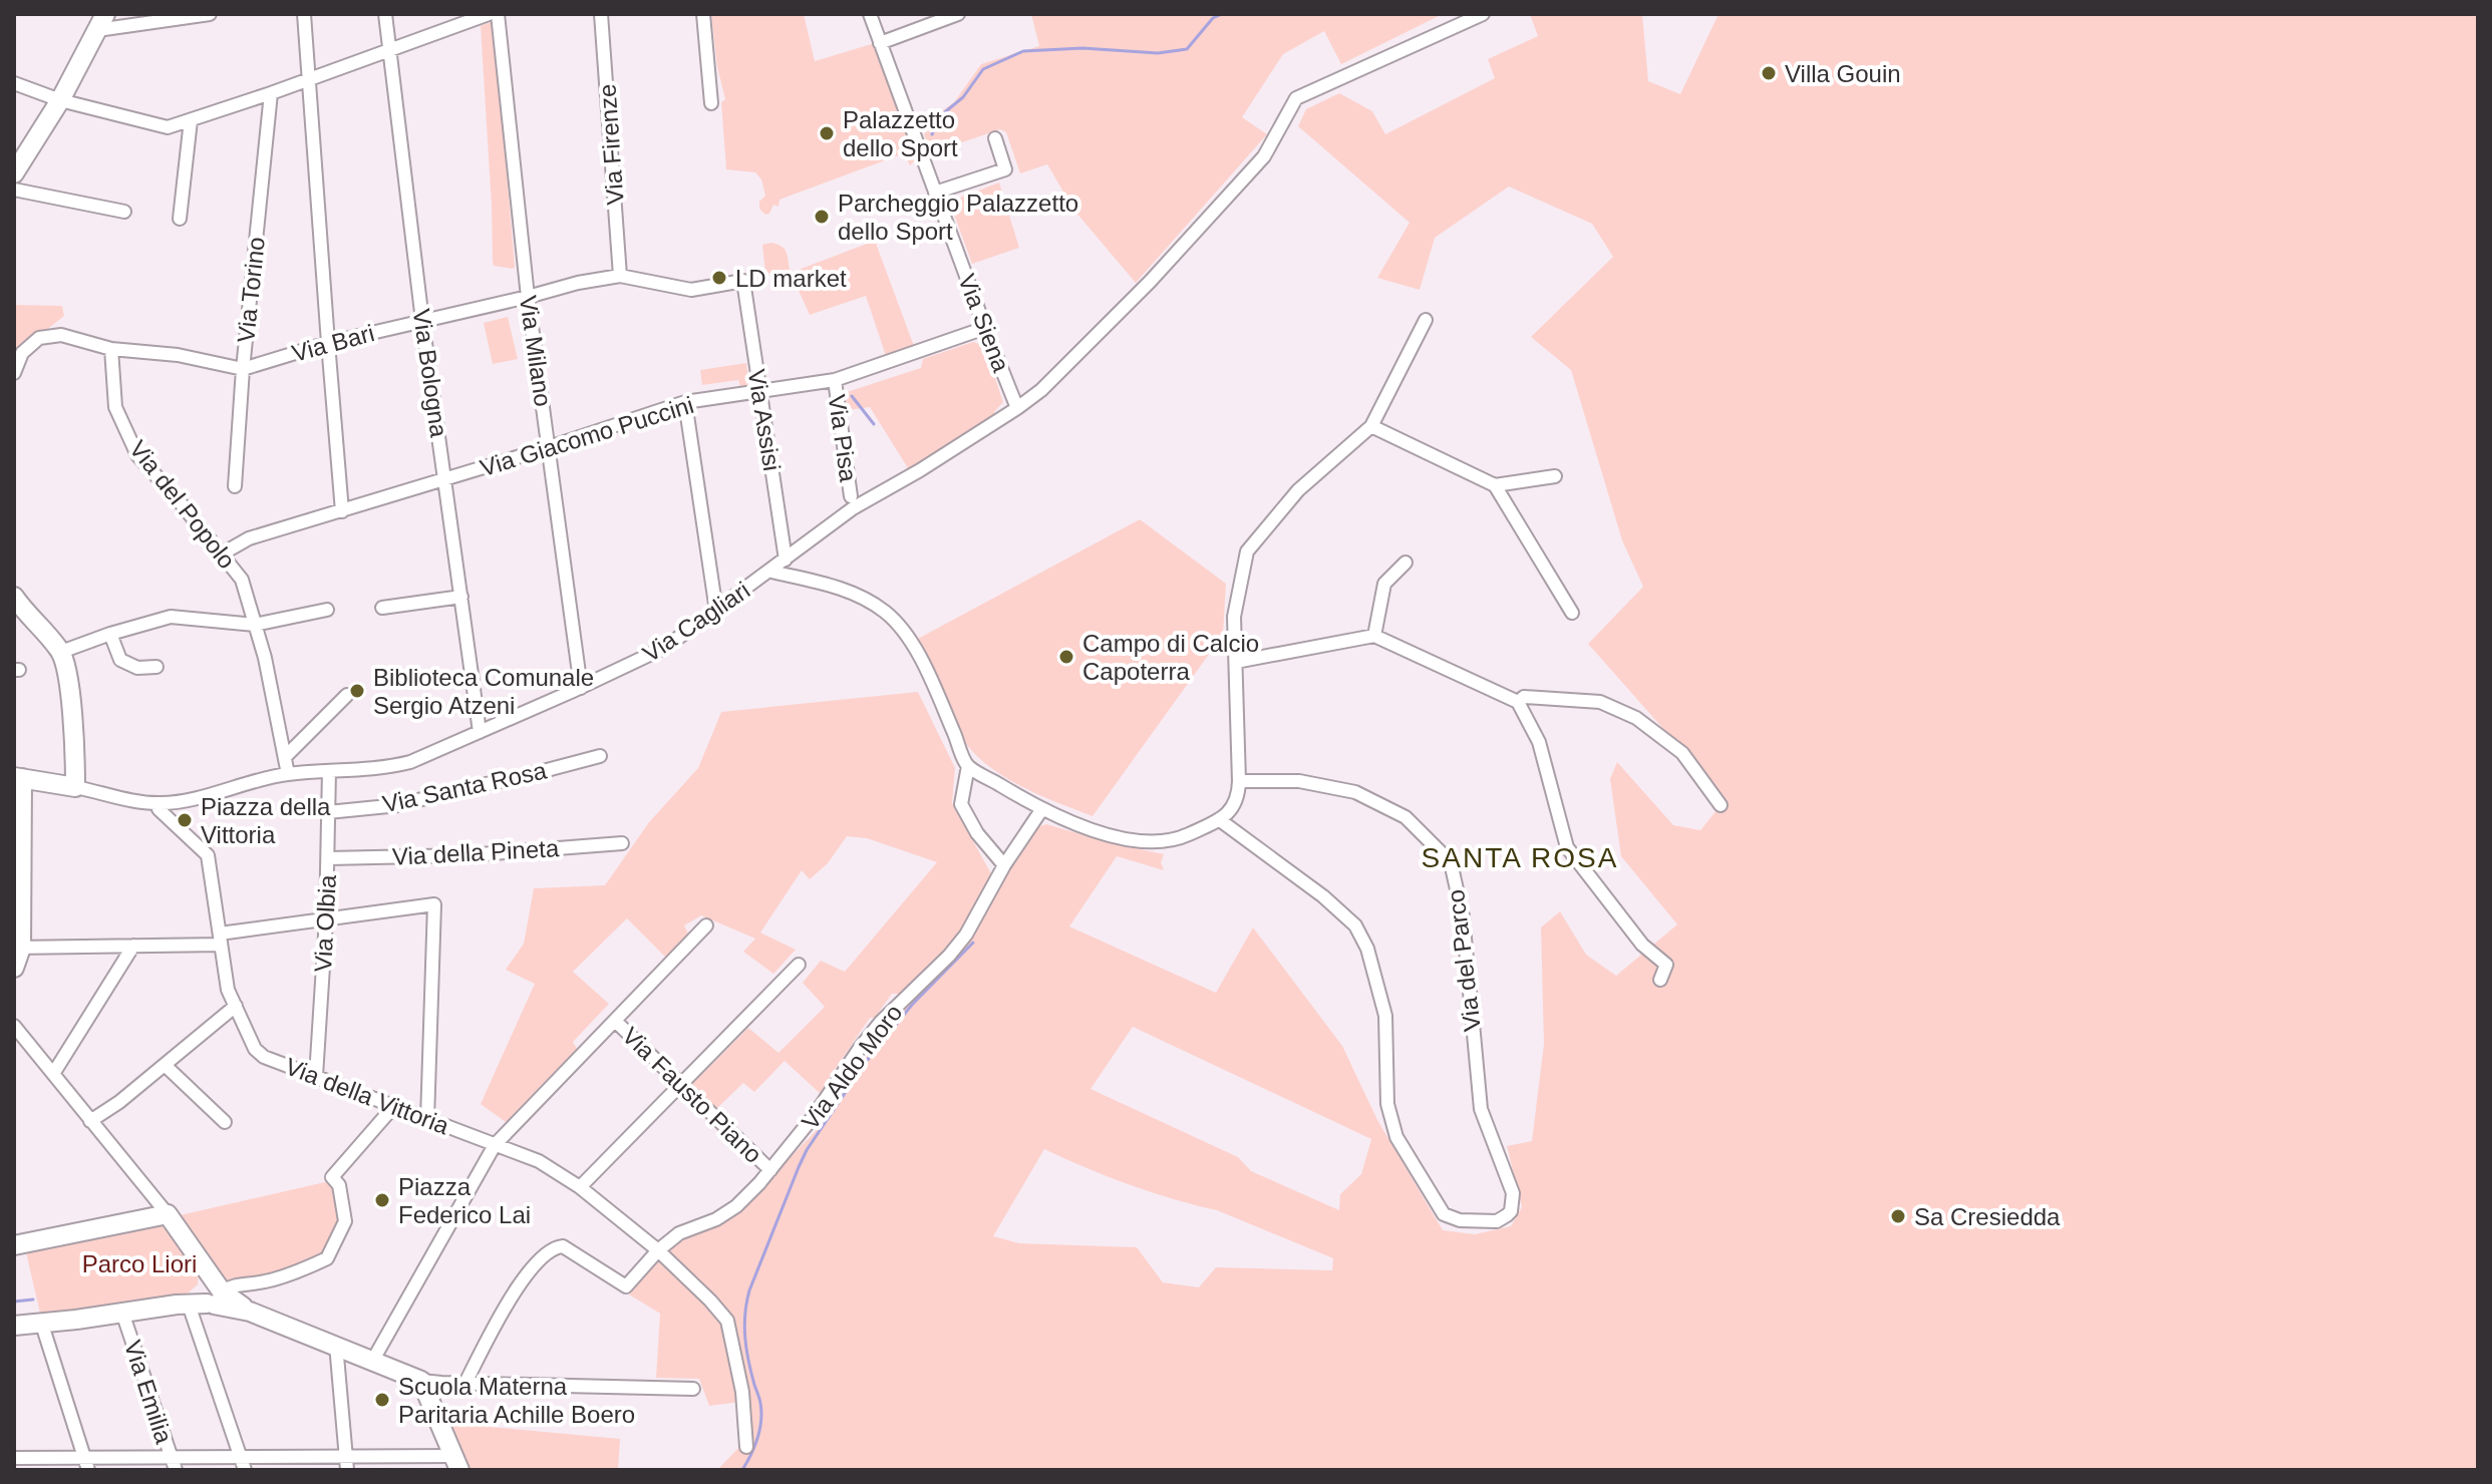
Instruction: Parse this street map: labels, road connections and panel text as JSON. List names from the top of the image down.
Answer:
{
  "streets": {
    "street": [
      "Via Firenze",
      "Via Torino",
      "Via Siena",
      "Via Bari",
      "Via Milano",
      "Via Bologna",
      "Via Assisi",
      "Via Giacomo Puccini",
      "Via Pisa",
      "Via del Popolo",
      "Via Cagliari",
      "Via Santa Rosa",
      "Via della Pineta",
      "Via Olbia",
      "Via del Parco",
      "Via Aldo Moro",
      "Via Fausto Piano",
      "Via della Vittoria",
      "Via Emilia"
    ]
  },
  "crossings": [
    ["Via Firenze", "Via Bari"],
    ["Via Torino", "Via Bari"],
    ["Via Siena", "Via Giacomo Puccini"],
    ["Via Siena", "Via Cagliari"],
    ["Via Bari", "Via Milano"],
    ["Via Bari", "Via Bologna"],
    ["Via Bari", "Via Assisi"],
    ["Via Bari", "Via del Popolo"],
    ["Via Milano", "Via Giacomo Puccini"],
    ["Via Milano", "Via Cagliari"],
    ["Via Bologna", "Via Giacomo Puccini"],
    ["Via Bologna", "Via Cagliari"],
    ["Via Assisi", "Via Giacomo Puccini"],
    ["Via Assisi", "Via Cagliari"],
    ["Via Giacomo Puccini", "Via Pisa"],
    ["Via Giacomo Puccini", "Via del Popolo"],
    ["Via Pisa", "Via Cagliari"],
    ["Via del Popolo", "Via Cagliari"],
    ["Via Cagliari", "Via Olbia"],
    ["Via Cagliari", "Via della Vittoria"],
    ["Via Santa Rosa", "Via Olbia"],
    ["Via della Pineta", "Via Olbia"],
    ["Via Olbia", "Via della Vittoria"],
    ["Via Aldo Moro", "Via Fausto Piano"],
    ["Via Aldo Moro", "Via della Vittoria"],
    ["Via Fausto Piano", "Via della Vittoria"]
  ],
  "districts": ["SANTA ROSA"],
  "parks": ["Parco Liori"],
  "places": [
    "Villa Gouin",
    "Palazzetto dello Sport",
    "Parcheggio Palazzetto dello Sport",
    "LD market",
    "Campo di Calcio Capoterra",
    "Biblioteca Comunale Sergio Atzeni",
    "Piazza della Vittoria",
    "Piazza Federico Lai",
    "Sa Cresiedda",
    "Scuola Materna Paritaria Achille Boero"
  ]
}
